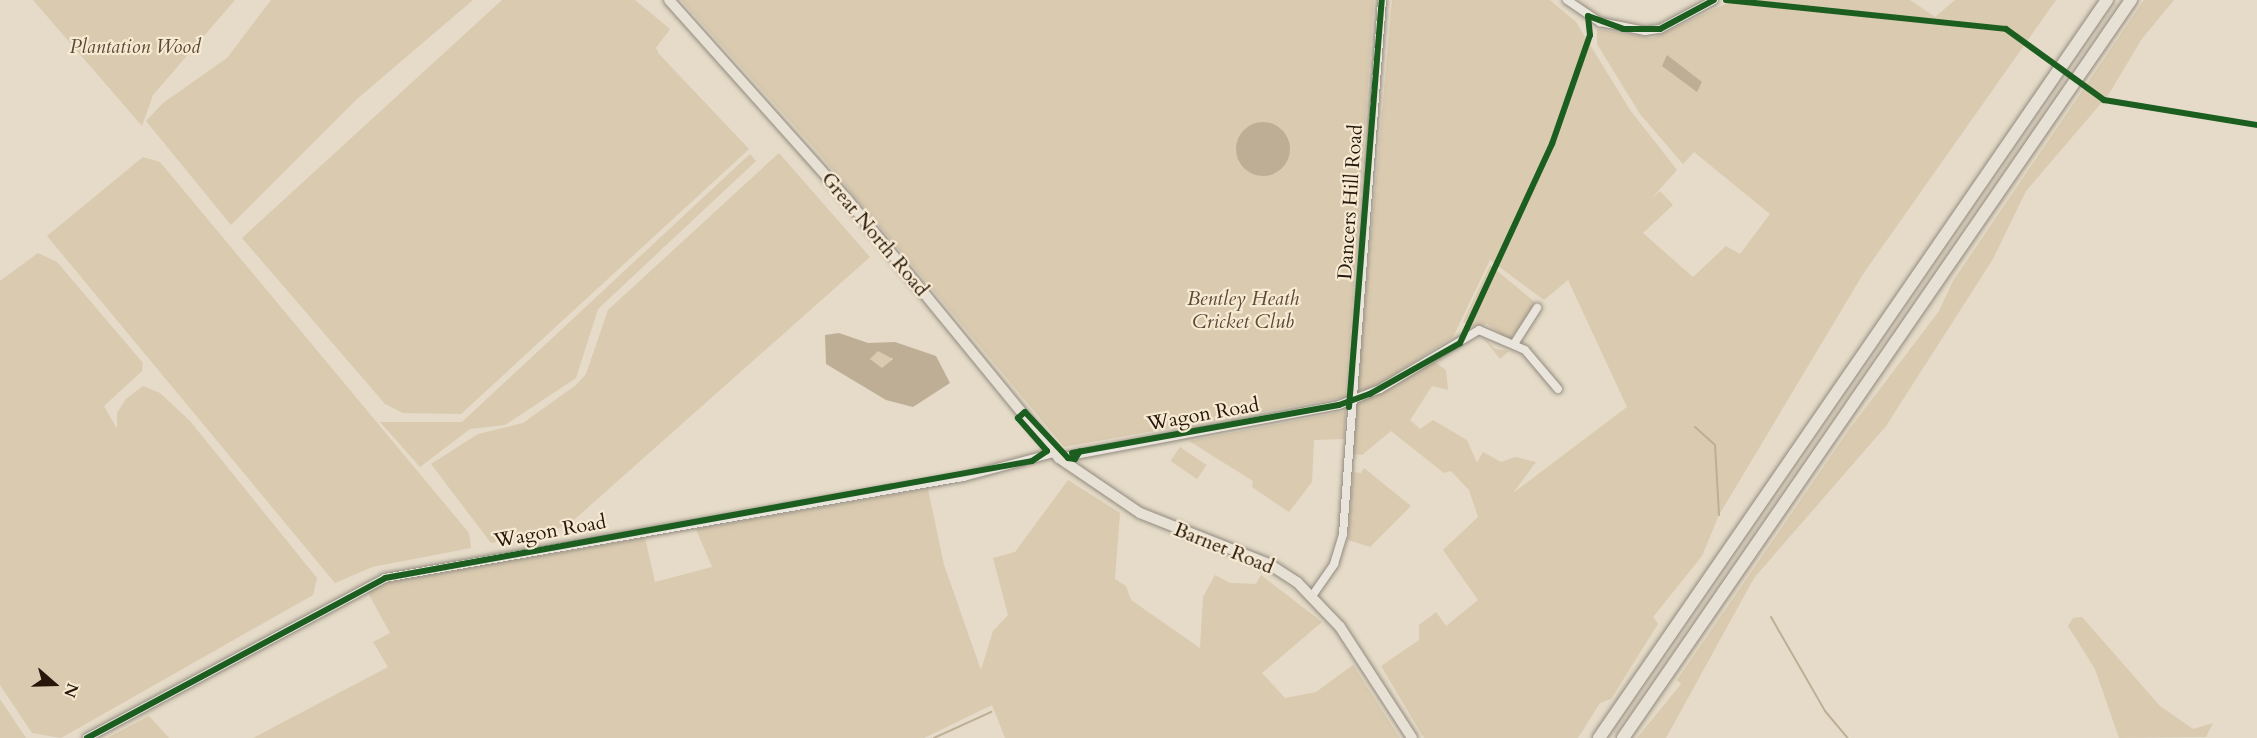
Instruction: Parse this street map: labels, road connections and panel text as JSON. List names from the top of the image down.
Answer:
{
  "streets": {
    "main road": ["Great North Road", "Barnet Road"],
    "street": ["Dancers Hill Road", "Wagon Road"]
  },
  "crossings": [
    ["Dancers Hill Road", "Wagon Road"],
    ["Dancers Hill Road", "Barnet Road"],
    ["Great North Road", "Wagon Road"],
    ["Great North Road", "Barnet Road"]
  ],
  "parks": ["Plantation Wood", "Bentley Heath Cricket Club"],
  "north": "right"
}
